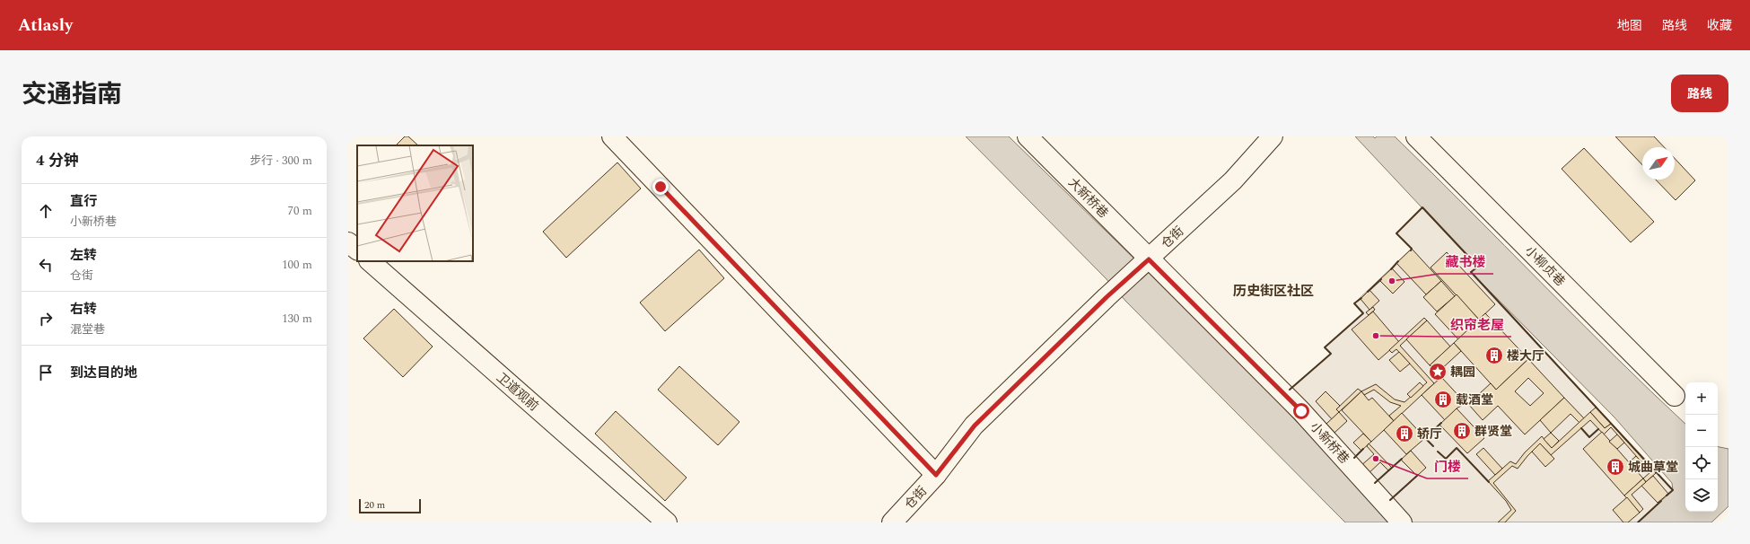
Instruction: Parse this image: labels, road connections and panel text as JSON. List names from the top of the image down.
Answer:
{
  "streets": {
    "street": [
      "大新桥巷",
      "仓街",
      "小柳贞巷",
      "卫道观前",
      "小新桥巷"
    ]
  },
  "crossings": [
    ["大新桥巷", "仓街"],
    ["大新桥巷", "小新桥巷"],
    ["仓街", "小新桥巷"]
  ],
  "districts": ["历史街区社区"],
  "places": {
    "other": ["藏书楼", "织帘老屋", "门楼"],
    "building": [
      "楼大厅",
      "载酒堂",
      "群贤堂",
      "轿厅",
      "城曲草堂"
    ],
    "place": ["耦园"]
  },
  "scale_bar": "20 m",
  "north": "top right",
  "page": {
    "header": "Atlasly",
    "nav": ["地图", "路线", "收藏"],
    "title": "交通指南",
    "buttons": "路线",
    "heading": ["4 分钟", "步行 · 300 m"],
    "list": [
      ["直行", "小新桥巷", "70 m"],
      ["左转", "仓街", "100 m"],
      ["右转", "混堂巷", "130 m"],
      "到达目的地"
    ],
    "map_buttons": ["+", "−"],
    "scale": "20 m"
  }
}
